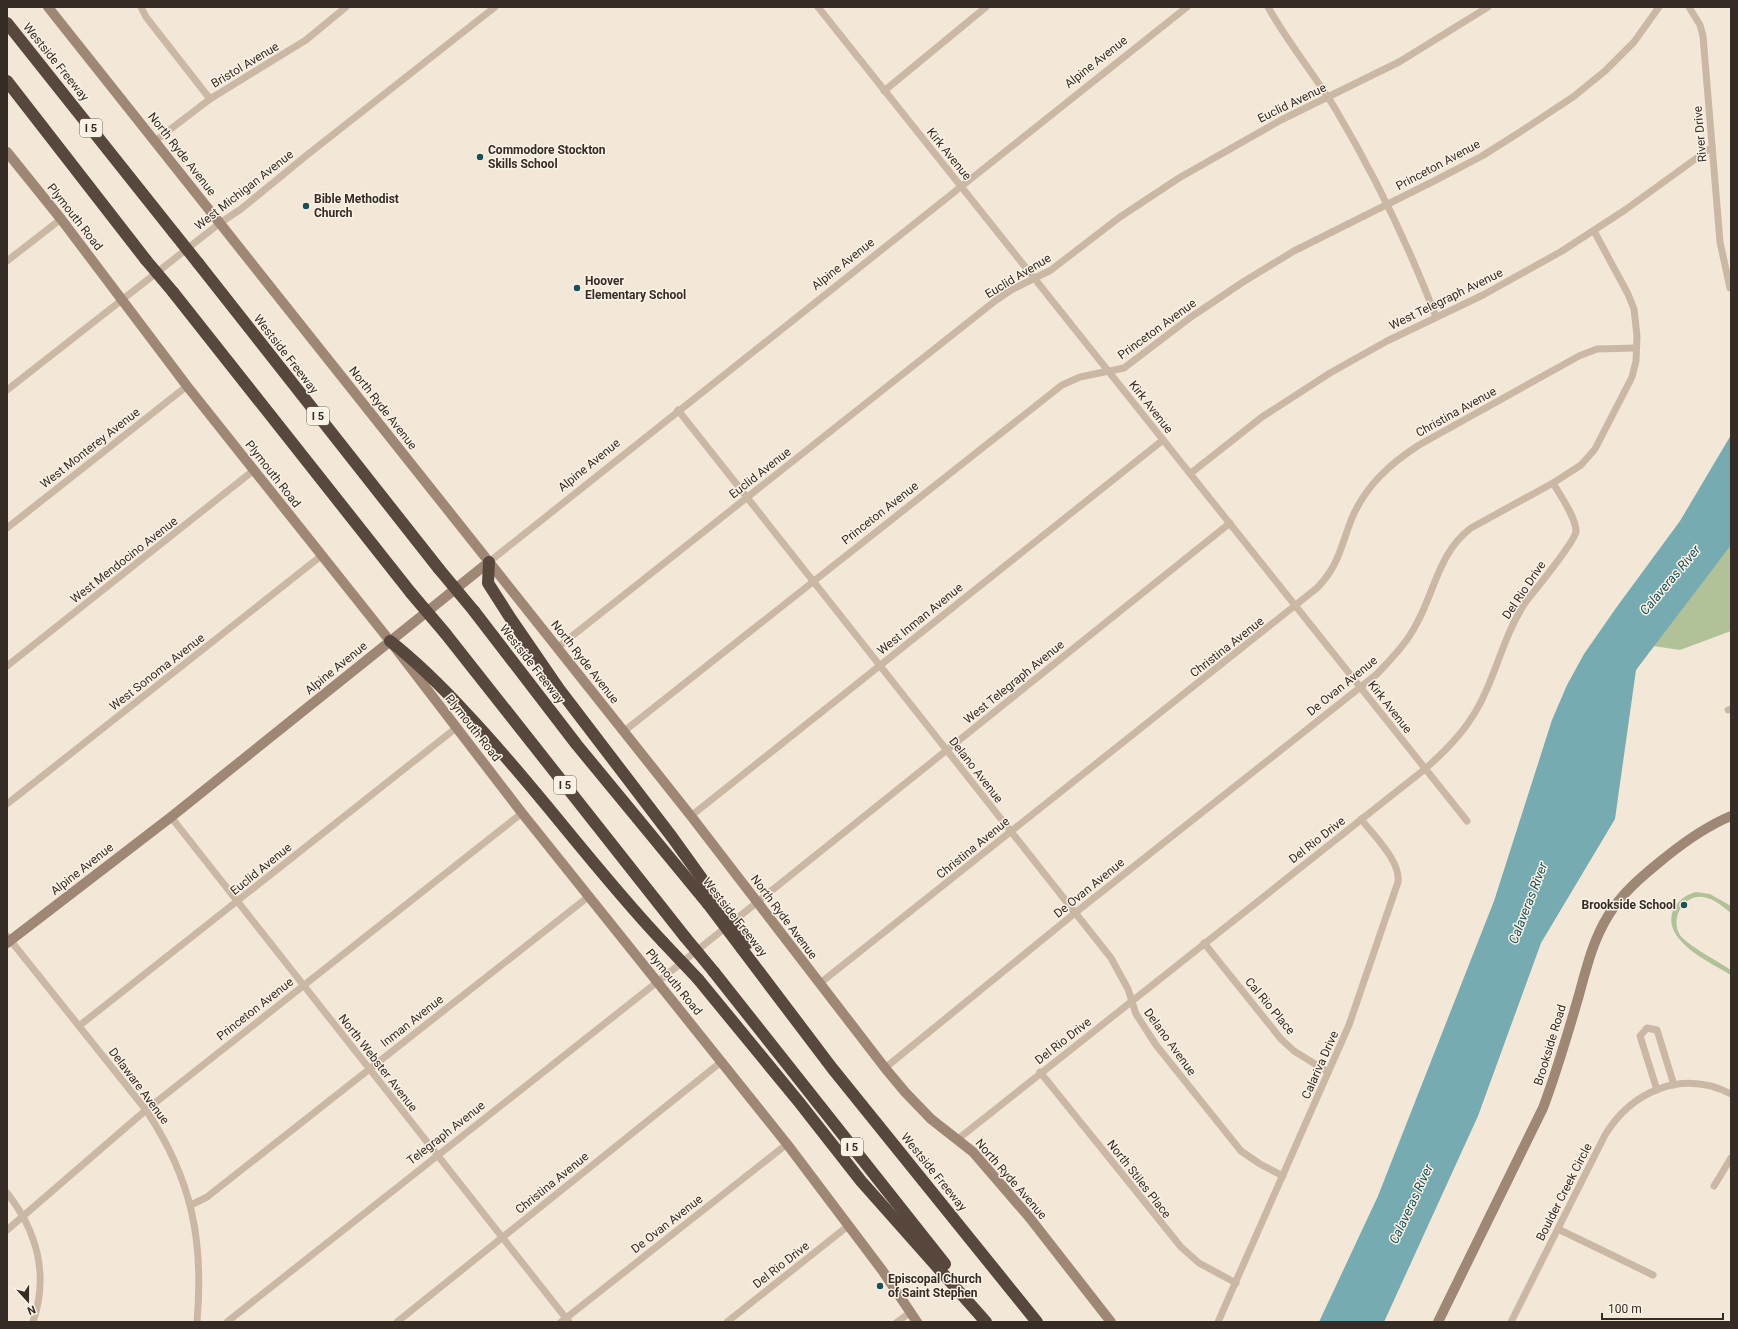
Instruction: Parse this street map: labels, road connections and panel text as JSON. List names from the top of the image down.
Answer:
{
  "streets": {
    "highway": ["Westside Freeway", "I 5"],
    "street": [
      "Alpine Avenue",
      "Bristol Avenue",
      "Euclid Avenue",
      "River Drive",
      "North Ryde Avenue",
      "Kirk Avenue",
      "Princeton Avenue",
      "West Michigan Avenue",
      "Plymouth Road",
      "West Telegraph Avenue",
      "Christina Avenue",
      "West Monterey Avenue",
      "West Mendocino Avenue",
      "Del Rio Drive",
      "West Inman Avenue",
      "West Sonoma Avenue",
      "De Ovan Avenue",
      "Delano Avenue",
      "Cal Rio Place",
      "Inman Avenue",
      "Brookside Road",
      "North Webster Avenue",
      "Calariva Drive",
      "Delaware Avenue",
      "Telegraph Avenue",
      "North Stiles Place",
      "Boulder Creek Circle"
    ]
  },
  "crossings": [
    ["Alpine Avenue", "North Ryde Avenue"],
    ["Alpine Avenue", "Kirk Avenue"],
    ["Alpine Avenue", "Plymouth Road"],
    ["Alpine Avenue", "Delano Avenue"],
    ["Alpine Avenue", "North Webster Avenue"],
    ["Alpine Avenue", "Delaware Avenue"],
    ["Bristol Avenue", "North Ryde Avenue"],
    ["Euclid Avenue", "North Ryde Avenue"],
    ["Euclid Avenue", "Kirk Avenue"],
    ["Euclid Avenue", "Plymouth Road"],
    ["Euclid Avenue", "Delano Avenue"],
    ["Euclid Avenue", "North Webster Avenue"],
    ["Euclid Avenue", "Delaware Avenue"],
    ["River Drive", "West Telegraph Avenue"],
    ["North Ryde Avenue", "Princeton Avenue"],
    ["North Ryde Avenue", "West Michigan Avenue"],
    ["North Ryde Avenue", "West Telegraph Avenue"],
    ["North Ryde Avenue", "Christina Avenue"],
    ["North Ryde Avenue", "Del Rio Drive"],
    ["North Ryde Avenue", "West Inman Avenue"],
    ["North Ryde Avenue", "De Ovan Avenue"],
    ["Kirk Avenue", "Princeton Avenue"],
    ["Kirk Avenue", "West Telegraph Avenue"],
    ["Kirk Avenue", "Christina Avenue"],
    ["Kirk Avenue", "Del Rio Drive"],
    ["Kirk Avenue", "West Inman Avenue"],
    ["Kirk Avenue", "De Ovan Avenue"],
    ["Princeton Avenue", "Plymouth Road"],
    ["Princeton Avenue", "Delano Avenue"],
    ["Princeton Avenue", "North Webster Avenue"],
    ["Princeton Avenue", "Delaware Avenue"],
    ["West Michigan Avenue", "Plymouth Road"],
    ["Plymouth Road", "Christina Avenue"],
    ["Plymouth Road", "West Monterey Avenue"],
    ["Plymouth Road", "West Mendocino Avenue"],
    ["Plymouth Road", "Del Rio Drive"],
    ["Plymouth Road", "West Sonoma Avenue"],
    ["Plymouth Road", "De Ovan Avenue"],
    ["Plymouth Road", "Inman Avenue"],
    ["Plymouth Road", "Telegraph Avenue"],
    ["West Telegraph Avenue", "De Ovan Avenue"],
    ["West Telegraph Avenue", "Delano Avenue"],
    ["West Telegraph Avenue", "Telegraph Avenue"],
    ["Christina Avenue", "De Ovan Avenue"],
    ["Christina Avenue", "Delano Avenue"],
    ["Christina Avenue", "North Webster Avenue"],
    ["Del Rio Drive", "De Ovan Avenue"],
    ["Del Rio Drive", "Delano Avenue"],
    ["Del Rio Drive", "Cal Rio Place"],
    ["Del Rio Drive", "Calariva Drive"],
    ["Del Rio Drive", "North Stiles Place"],
    ["West Inman Avenue", "Delano Avenue"],
    ["De Ovan Avenue", "Delano Avenue"],
    ["De Ovan Avenue", "North Webster Avenue"],
    ["Delano Avenue", "Calariva Drive"],
    ["Cal Rio Place", "Calariva Drive"],
    ["Inman Avenue", "North Webster Avenue"],
    ["Inman Avenue", "Delaware Avenue"],
    ["North Webster Avenue", "Telegraph Avenue"],
    ["Calariva Drive", "North Stiles Place"]
  ],
  "water": ["Calaveras River"],
  "places": [
    "Commodore Stockton Skills School",
    "Bible Methodist Church",
    "Hoover Elementary School",
    "Brookside School",
    "Episcopal Church of Saint Stephen"
  ],
  "scale_bar": "100 m",
  "north": "bottom"
}
